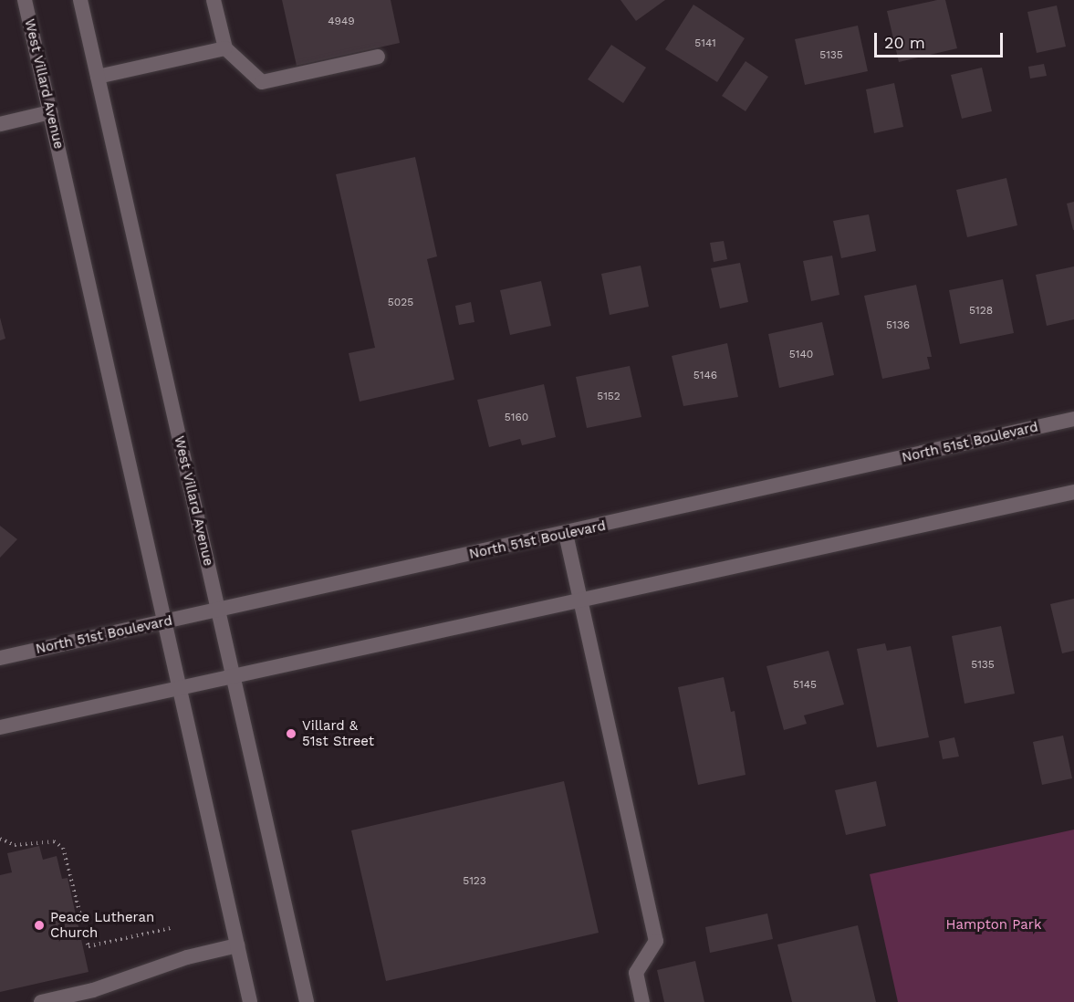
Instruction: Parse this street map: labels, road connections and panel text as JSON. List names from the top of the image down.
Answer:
{
  "streets": {
    "street": ["West Villard Avenue", "North 51st Boulevard"]
  },
  "crossings": [
    ["West Villard Avenue", "North 51st Boulevard"]
  ],
  "parks": ["Hampton Park"],
  "places": ["Villard & 51st Street", "Peace Lutheran Church"],
  "house_numbers": [
    "4949",
    "5141",
    "5135",
    "5025",
    "5128",
    "5136",
    "5140",
    "5146",
    "5152",
    "5160",
    "5135",
    "5145",
    "5123"
  ],
  "scale_bar": "20 m"
}
